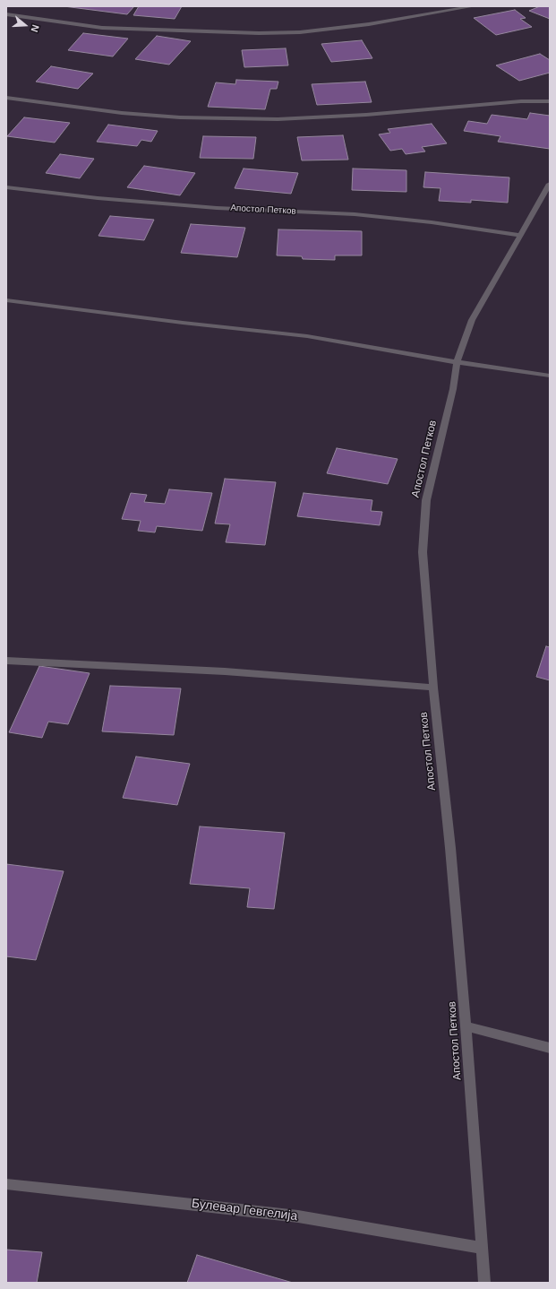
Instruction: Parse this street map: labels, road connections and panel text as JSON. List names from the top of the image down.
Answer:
{
  "streets": {
    "street": ["Апостол Петков", "Булевар Гевгелија"]
  },
  "crossings": [
    ["Апостол Петков", "Булевар Гевгелија"]
  ],
  "north": "right"
}
